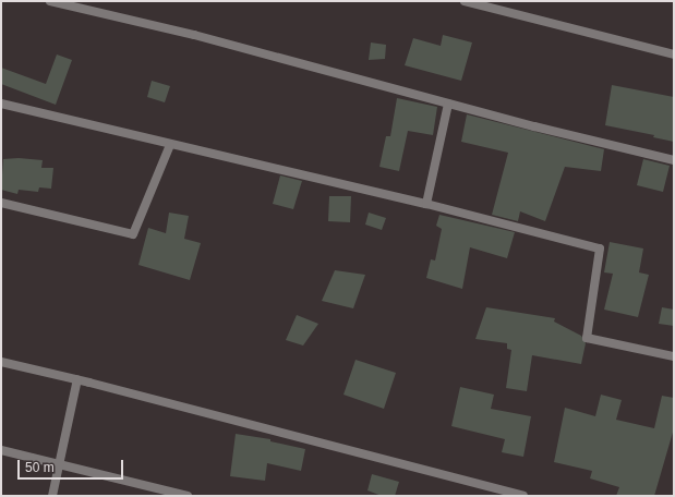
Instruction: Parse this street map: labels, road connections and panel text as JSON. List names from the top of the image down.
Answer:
{
  "scale_bar": "50 m"
}
